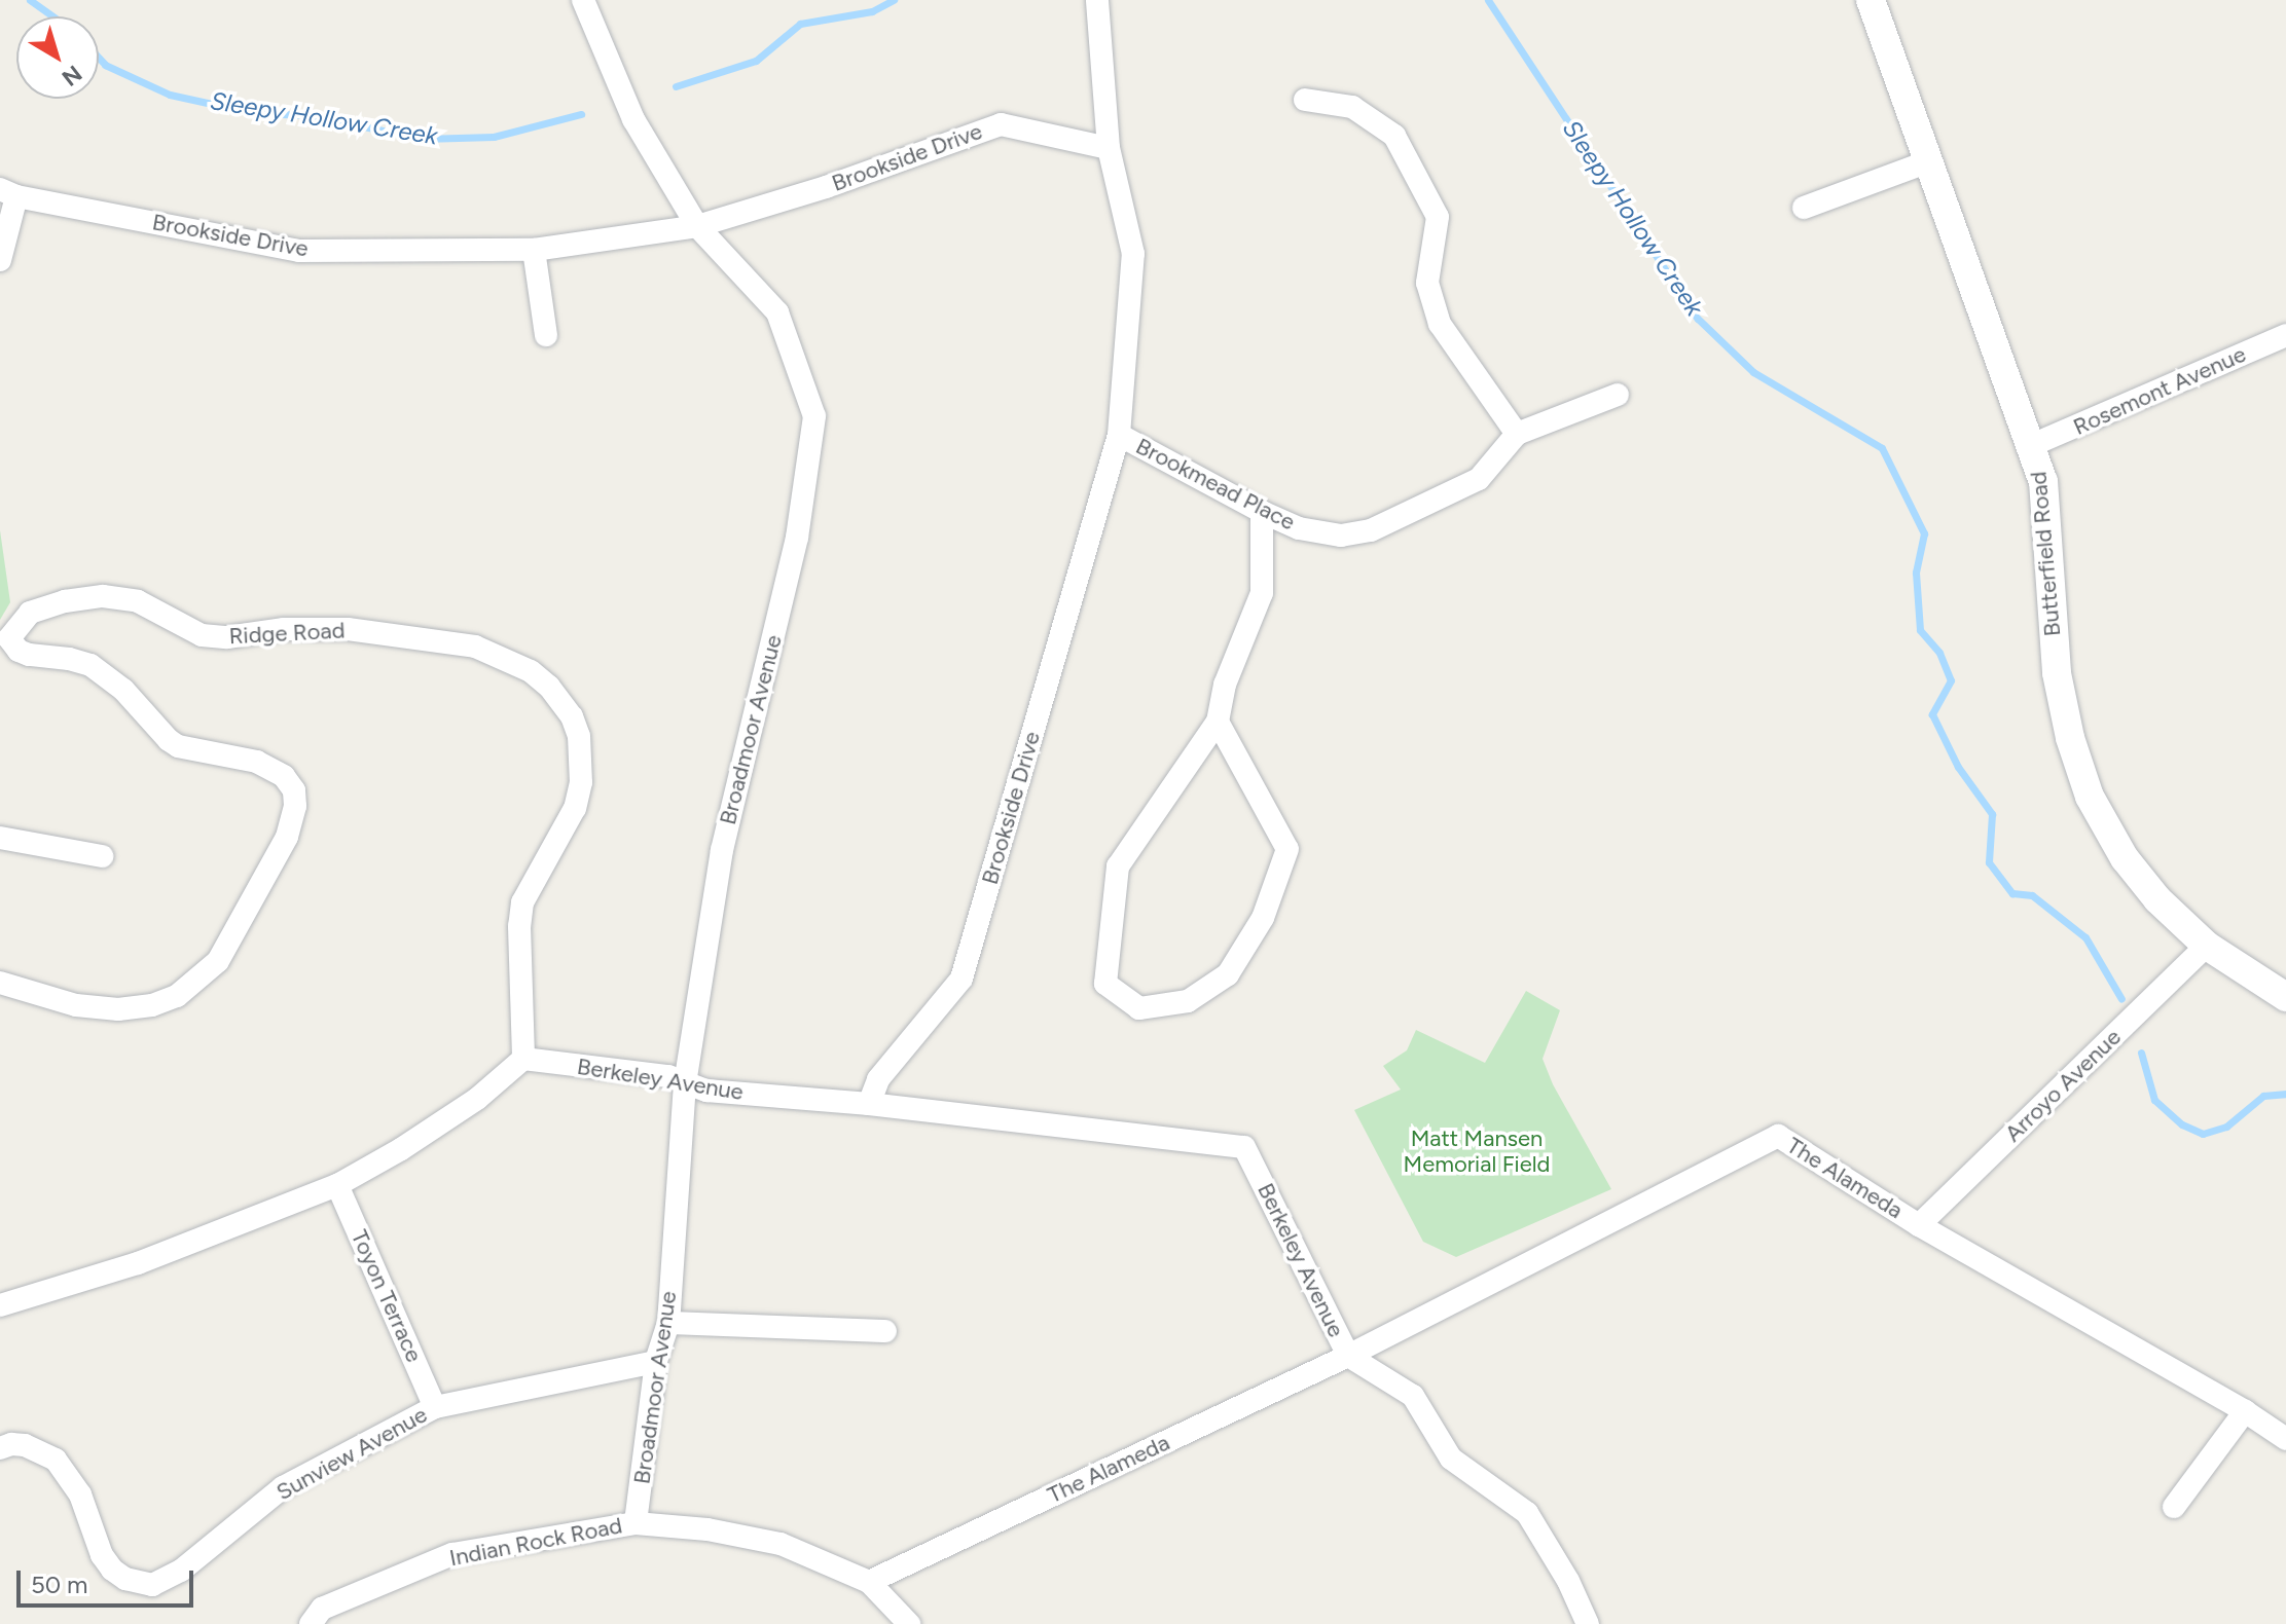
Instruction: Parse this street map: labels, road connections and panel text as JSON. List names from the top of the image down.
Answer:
{
  "streets": {
    "street": [
      "Brookside Drive",
      "Rosemont Avenue",
      "Brookmead Place",
      "Butterfield Road",
      "Ridge Road",
      "Broadmoor Avenue",
      "Berkeley Avenue",
      "Arroyo Avenue",
      "The Alameda",
      "Toyon Terrace",
      "Sunview Avenue",
      "Indian Rock Road"
    ]
  },
  "crossings": [
    ["Brookside Drive", "Brookmead Place"],
    ["Brookside Drive", "Broadmoor Avenue"],
    ["Brookside Drive", "Berkeley Avenue"],
    ["Rosemont Avenue", "Butterfield Road"],
    ["Butterfield Road", "Arroyo Avenue"],
    ["Ridge Road", "Berkeley Avenue"],
    ["Broadmoor Avenue", "Berkeley Avenue"],
    ["Broadmoor Avenue", "Sunview Avenue"],
    ["Broadmoor Avenue", "Indian Rock Road"],
    ["Berkeley Avenue", "The Alameda"],
    ["Arroyo Avenue", "The Alameda"],
    ["The Alameda", "Indian Rock Road"],
    ["Toyon Terrace", "Sunview Avenue"]
  ],
  "water": ["Sleepy Hollow Creek"],
  "parks": ["Matt Mansen Memorial Field"],
  "scale_bar": "50 m",
  "north": "bottom right"
}
